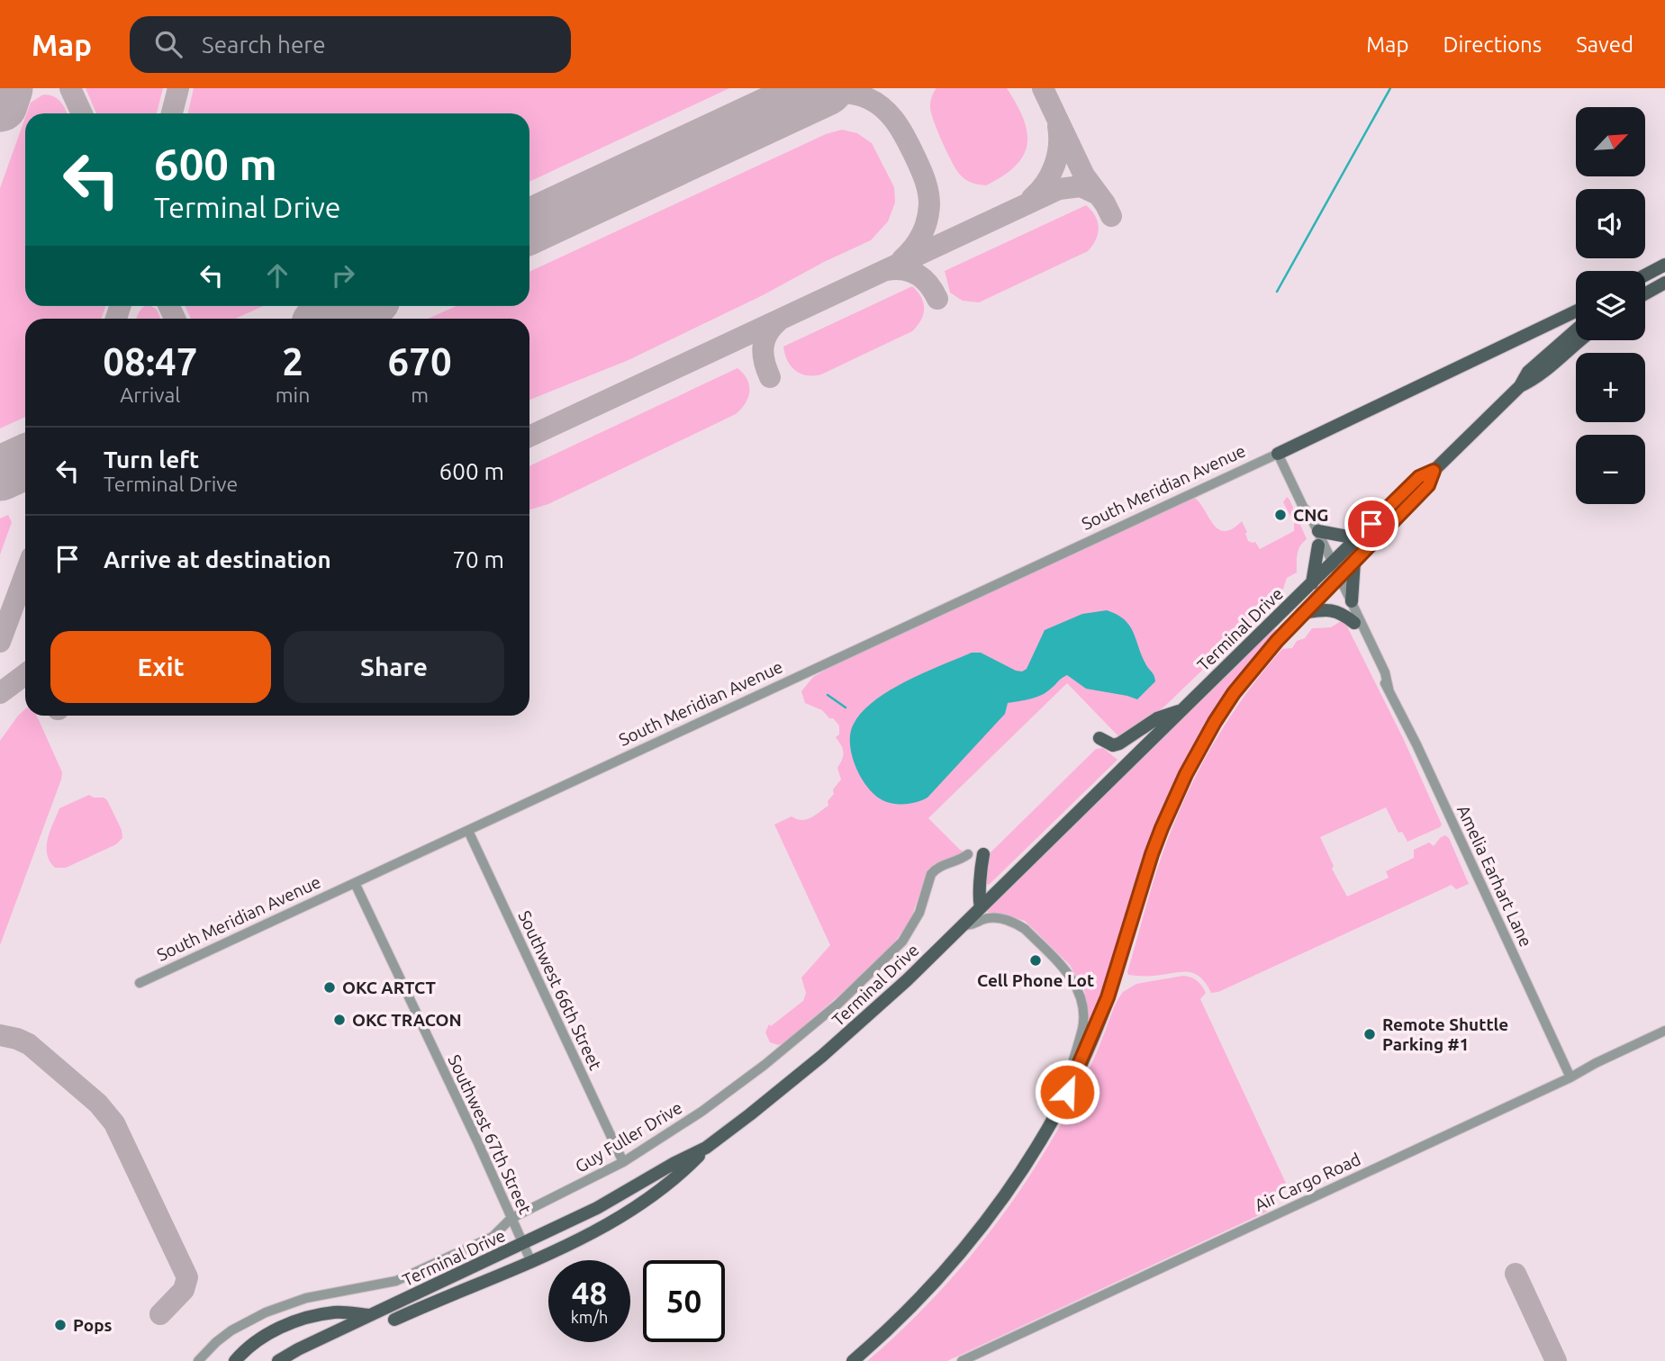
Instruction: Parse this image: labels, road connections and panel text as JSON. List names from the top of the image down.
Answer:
{
  "streets": {
    "main road": ["Terminal Drive"],
    "street": [
      "South Meridian Avenue",
      "Amelia Earhart Lane",
      "Southwest 66th Street",
      "Southwest 67th Street",
      "Guy Fuller Drive",
      "Air Cargo Road"
    ]
  },
  "crossings": [
    ["South Meridian Avenue", "Amelia Earhart Lane"],
    ["South Meridian Avenue", "Southwest 66th Street"],
    ["South Meridian Avenue", "Southwest 67th Street"],
    ["Terminal Drive", "Amelia Earhart Lane"],
    ["Terminal Drive", "Southwest 67th Street"],
    ["Amelia Earhart Lane", "Air Cargo Road"],
    ["Southwest 66th Street", "Guy Fuller Drive"],
    ["Southwest 67th Street", "Guy Fuller Drive"]
  ],
  "places": [
    "CNG",
    "Cell Phone Lot",
    "OKC ARTCT",
    "OKC TRACON",
    "Remote Shuttle Parking #1",
    "Pops"
  ],
  "north": "top right",
  "page": {
    "header": "Map",
    "search": "Search here",
    "nav": ["Map", "Directions", "Saved"],
    "map_buttons": ["+", "−"],
    "turn": ["600 m", "Terminal Drive"],
    "eta": [
      "08:47",
      "Arrival",
      "2",
      "min",
      "670",
      "m"
    ],
    "list": [
      {
        "name": "Turn left",
        "note": "Terminal Drive",
        "value": "600 m"
      },
      {
        "name": "Arrive at destination",
        "value": "70 m"
      }
    ],
    "buttons": ["Exit", "Share"],
    "speed": "48 km/h",
    "limit": "50"
  }
}
